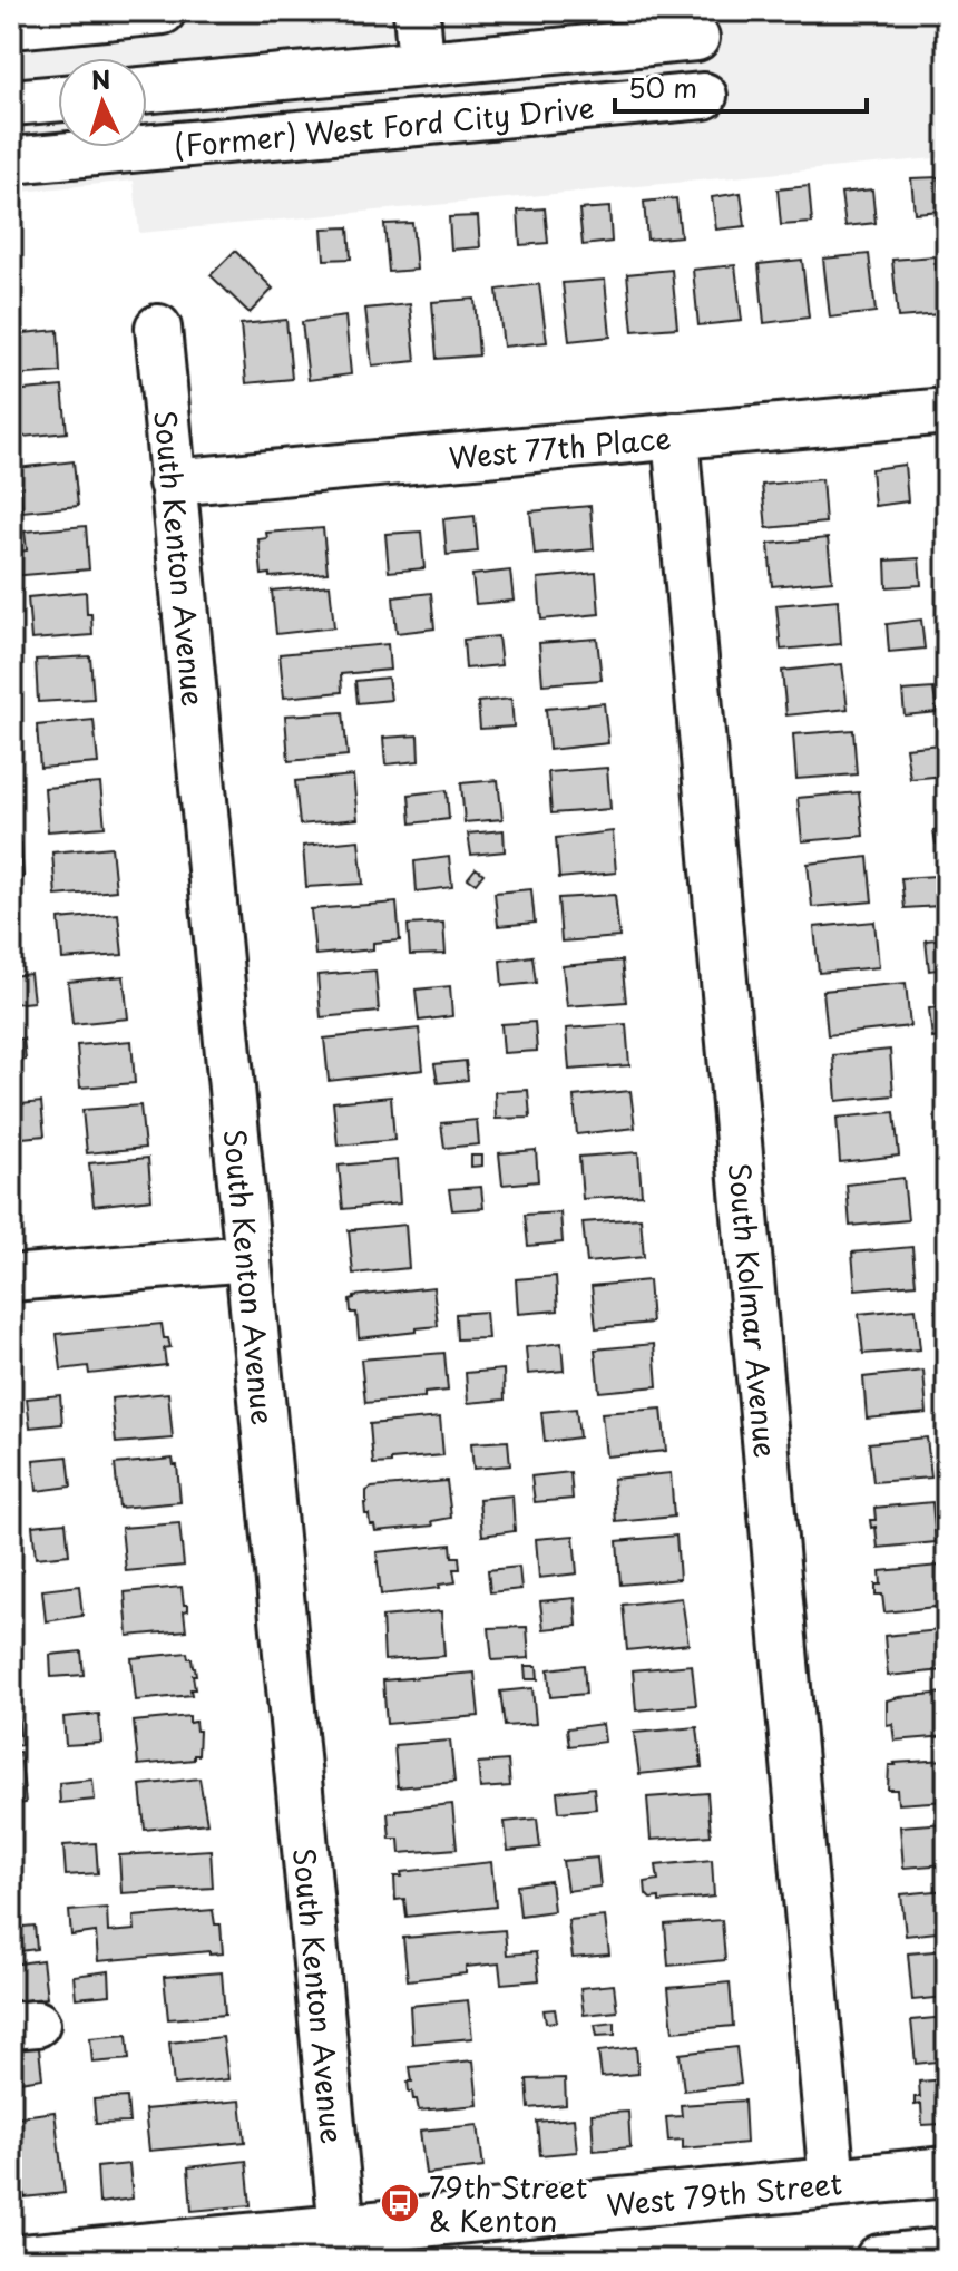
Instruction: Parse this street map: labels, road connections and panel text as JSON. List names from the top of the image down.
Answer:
{
  "streets": {
    "main road": ["West 79th Street"],
    "street": [
      "(Former) West Ford City Drive",
      "West 77th Place",
      "South Kenton Avenue",
      "South Kolmar Avenue"
    ]
  },
  "crossings": [
    ["West 77th Place", "South Kenton Avenue"],
    ["West 77th Place", "South Kolmar Avenue"],
    ["South Kenton Avenue", "West 79th Street"],
    ["South Kolmar Avenue", "West 79th Street"]
  ],
  "places": {
    "bus stop": ["79th Street & Kenton"]
  },
  "scale_bar": "50 m",
  "north": "top"
}
